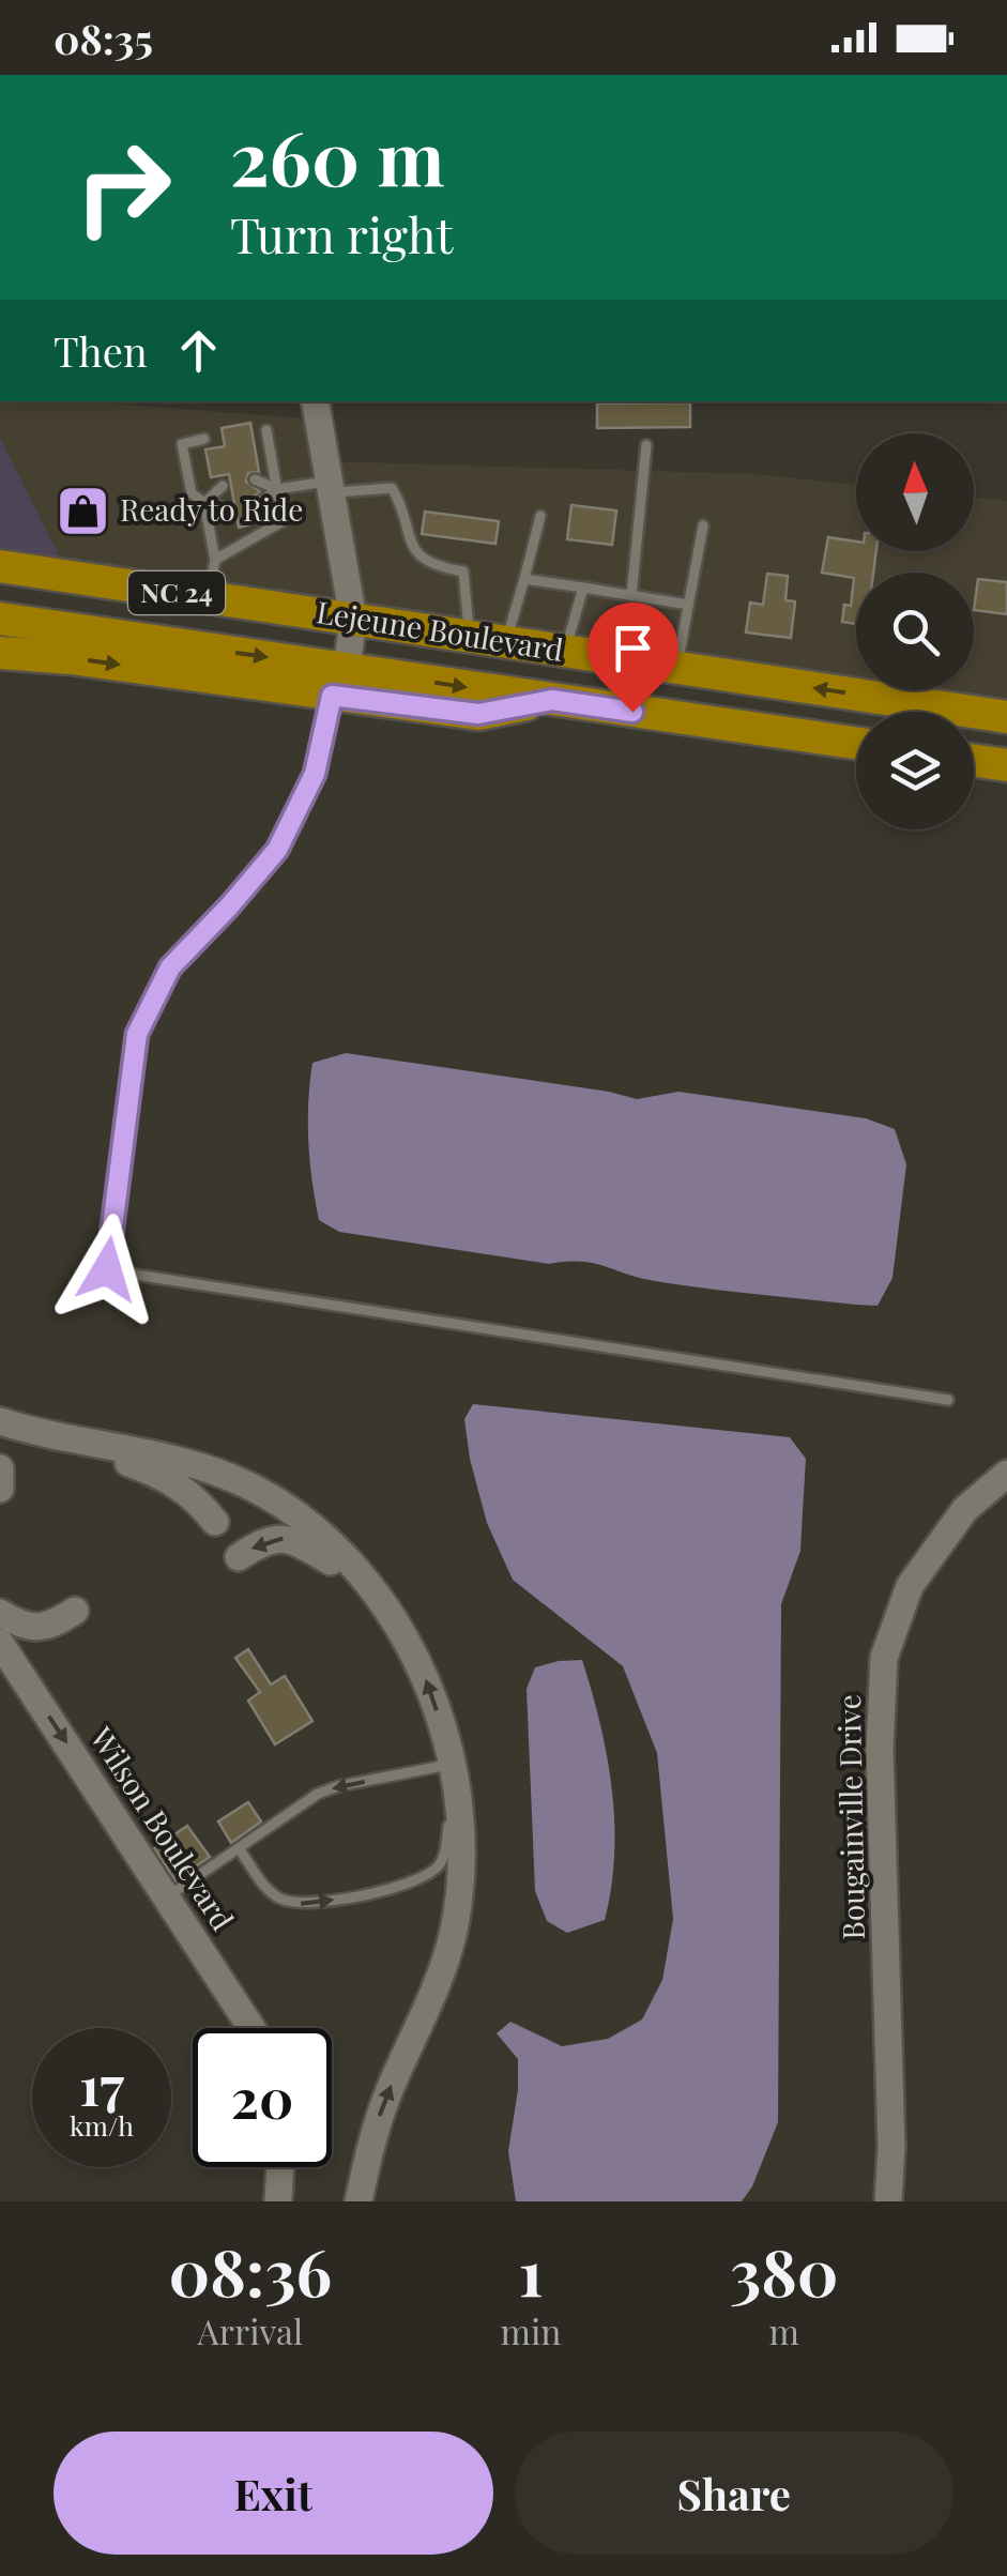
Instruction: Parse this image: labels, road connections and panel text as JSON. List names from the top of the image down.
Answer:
{
  "streets": {
    "highway": ["NC 24", "Lejeune Boulevard"],
    "main road": ["Bougainville Drive", "Wilson Boulevard"]
  },
  "one_way": ["Wilson Boulevard"],
  "places": {
    "shop": ["Ready to Ride"]
  },
  "north": "top",
  "page": {
    "status": "08:35",
    "turn": ["260 m", "Turn right"],
    "then": "Then",
    "speed": "17 km/h",
    "limit": "20",
    "eta": [
      "08:36",
      "Arrival",
      "1",
      "min",
      "380",
      "m"
    ],
    "buttons": ["Exit", "Share"]
  }
}
